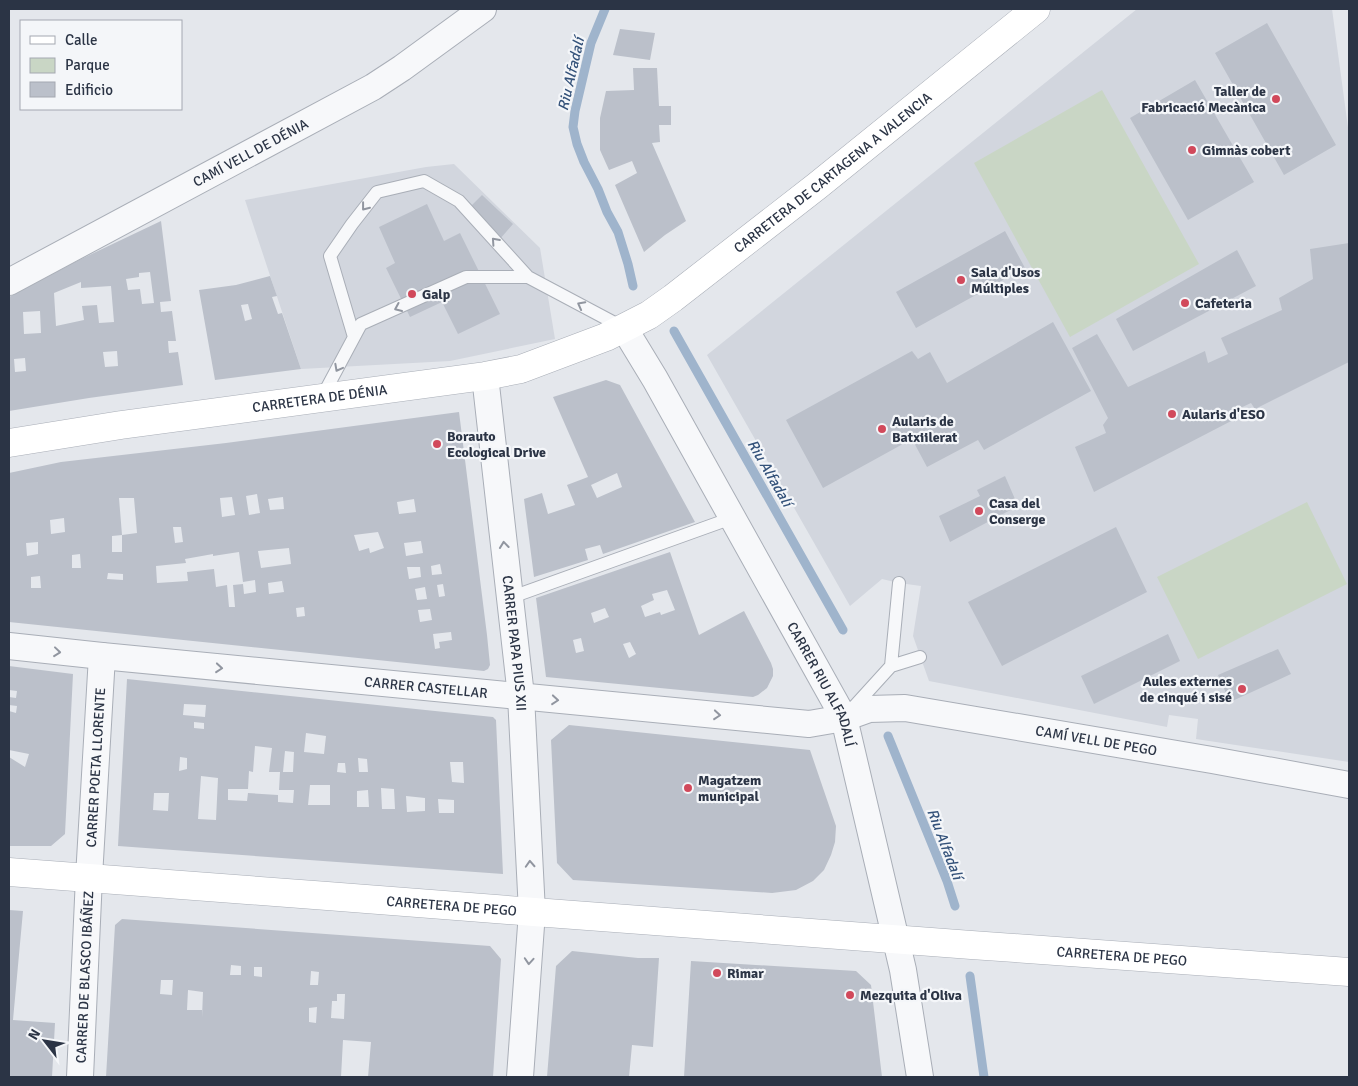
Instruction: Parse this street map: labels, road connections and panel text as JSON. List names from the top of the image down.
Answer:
{
  "streets": {
    "main road": ["CARRETERA DE CARTAGENA A VALENCIA", "CARRETERA DE DÉNIA", "CARRETERA DE PEGO"],
    "street": [
      "CAMÍ VELL DE DÉNIA",
      "CARRER PAPA PIUS XII",
      "CARRER RIU ALFADALÍ",
      "CARRER CASTELLAR",
      "CAMÍ VELL DE PEGO",
      "CARRER POETA LLORENTE",
      "CARRER DE BLASCO IBÁÑEZ"
    ]
  },
  "crossings": [
    ["CARRETERA DE CARTAGENA A VALENCIA", "CARRETERA DE DÉNIA"],
    ["CARRETERA DE CARTAGENA A VALENCIA", "CARRER RIU ALFADALÍ"],
    ["CARRETERA DE DÉNIA", "CARRER PAPA PIUS XII"],
    ["CARRETERA DE DÉNIA", "CARRER RIU ALFADALÍ"],
    ["CARRER PAPA PIUS XII", "CARRER CASTELLAR"],
    ["CARRER PAPA PIUS XII", "CARRETERA DE PEGO"],
    ["CARRER RIU ALFADALÍ", "CARRER CASTELLAR"],
    ["CARRER RIU ALFADALÍ", "CAMÍ VELL DE PEGO"],
    ["CARRER RIU ALFADALÍ", "CARRETERA DE PEGO"],
    ["CARRER CASTELLAR", "CAMÍ VELL DE PEGO"],
    ["CARRER CASTELLAR", "CARRER POETA LLORENTE"],
    ["CARRER POETA LLORENTE", "CARRETERA DE PEGO"],
    ["CARRER POETA LLORENTE", "CARRER DE BLASCO IBÁÑEZ"],
    ["CARRETERA DE PEGO", "CARRER DE BLASCO IBÁÑEZ"]
  ],
  "one_way": ["CARRER CASTELLAR"],
  "water": ["Riu Alfadalí"],
  "places": [
    "Taller de Fabricació Mecànica",
    "Gimnàs cobert",
    "Sala d'Usos Múltiples",
    "Galp",
    "Cafeteria",
    "Aularis d'ESO",
    "Aularis de Batxiilerat",
    "Borauto Ecological Drive",
    "Casa del Conserge",
    "Aules externes de cinqué i sisé",
    "Magatzem municipal",
    "Rimar",
    "Mezquita d'Oliva"
  ],
  "legend": ["Calle", "Parque", "Edificio"],
  "north": "top left"
}
